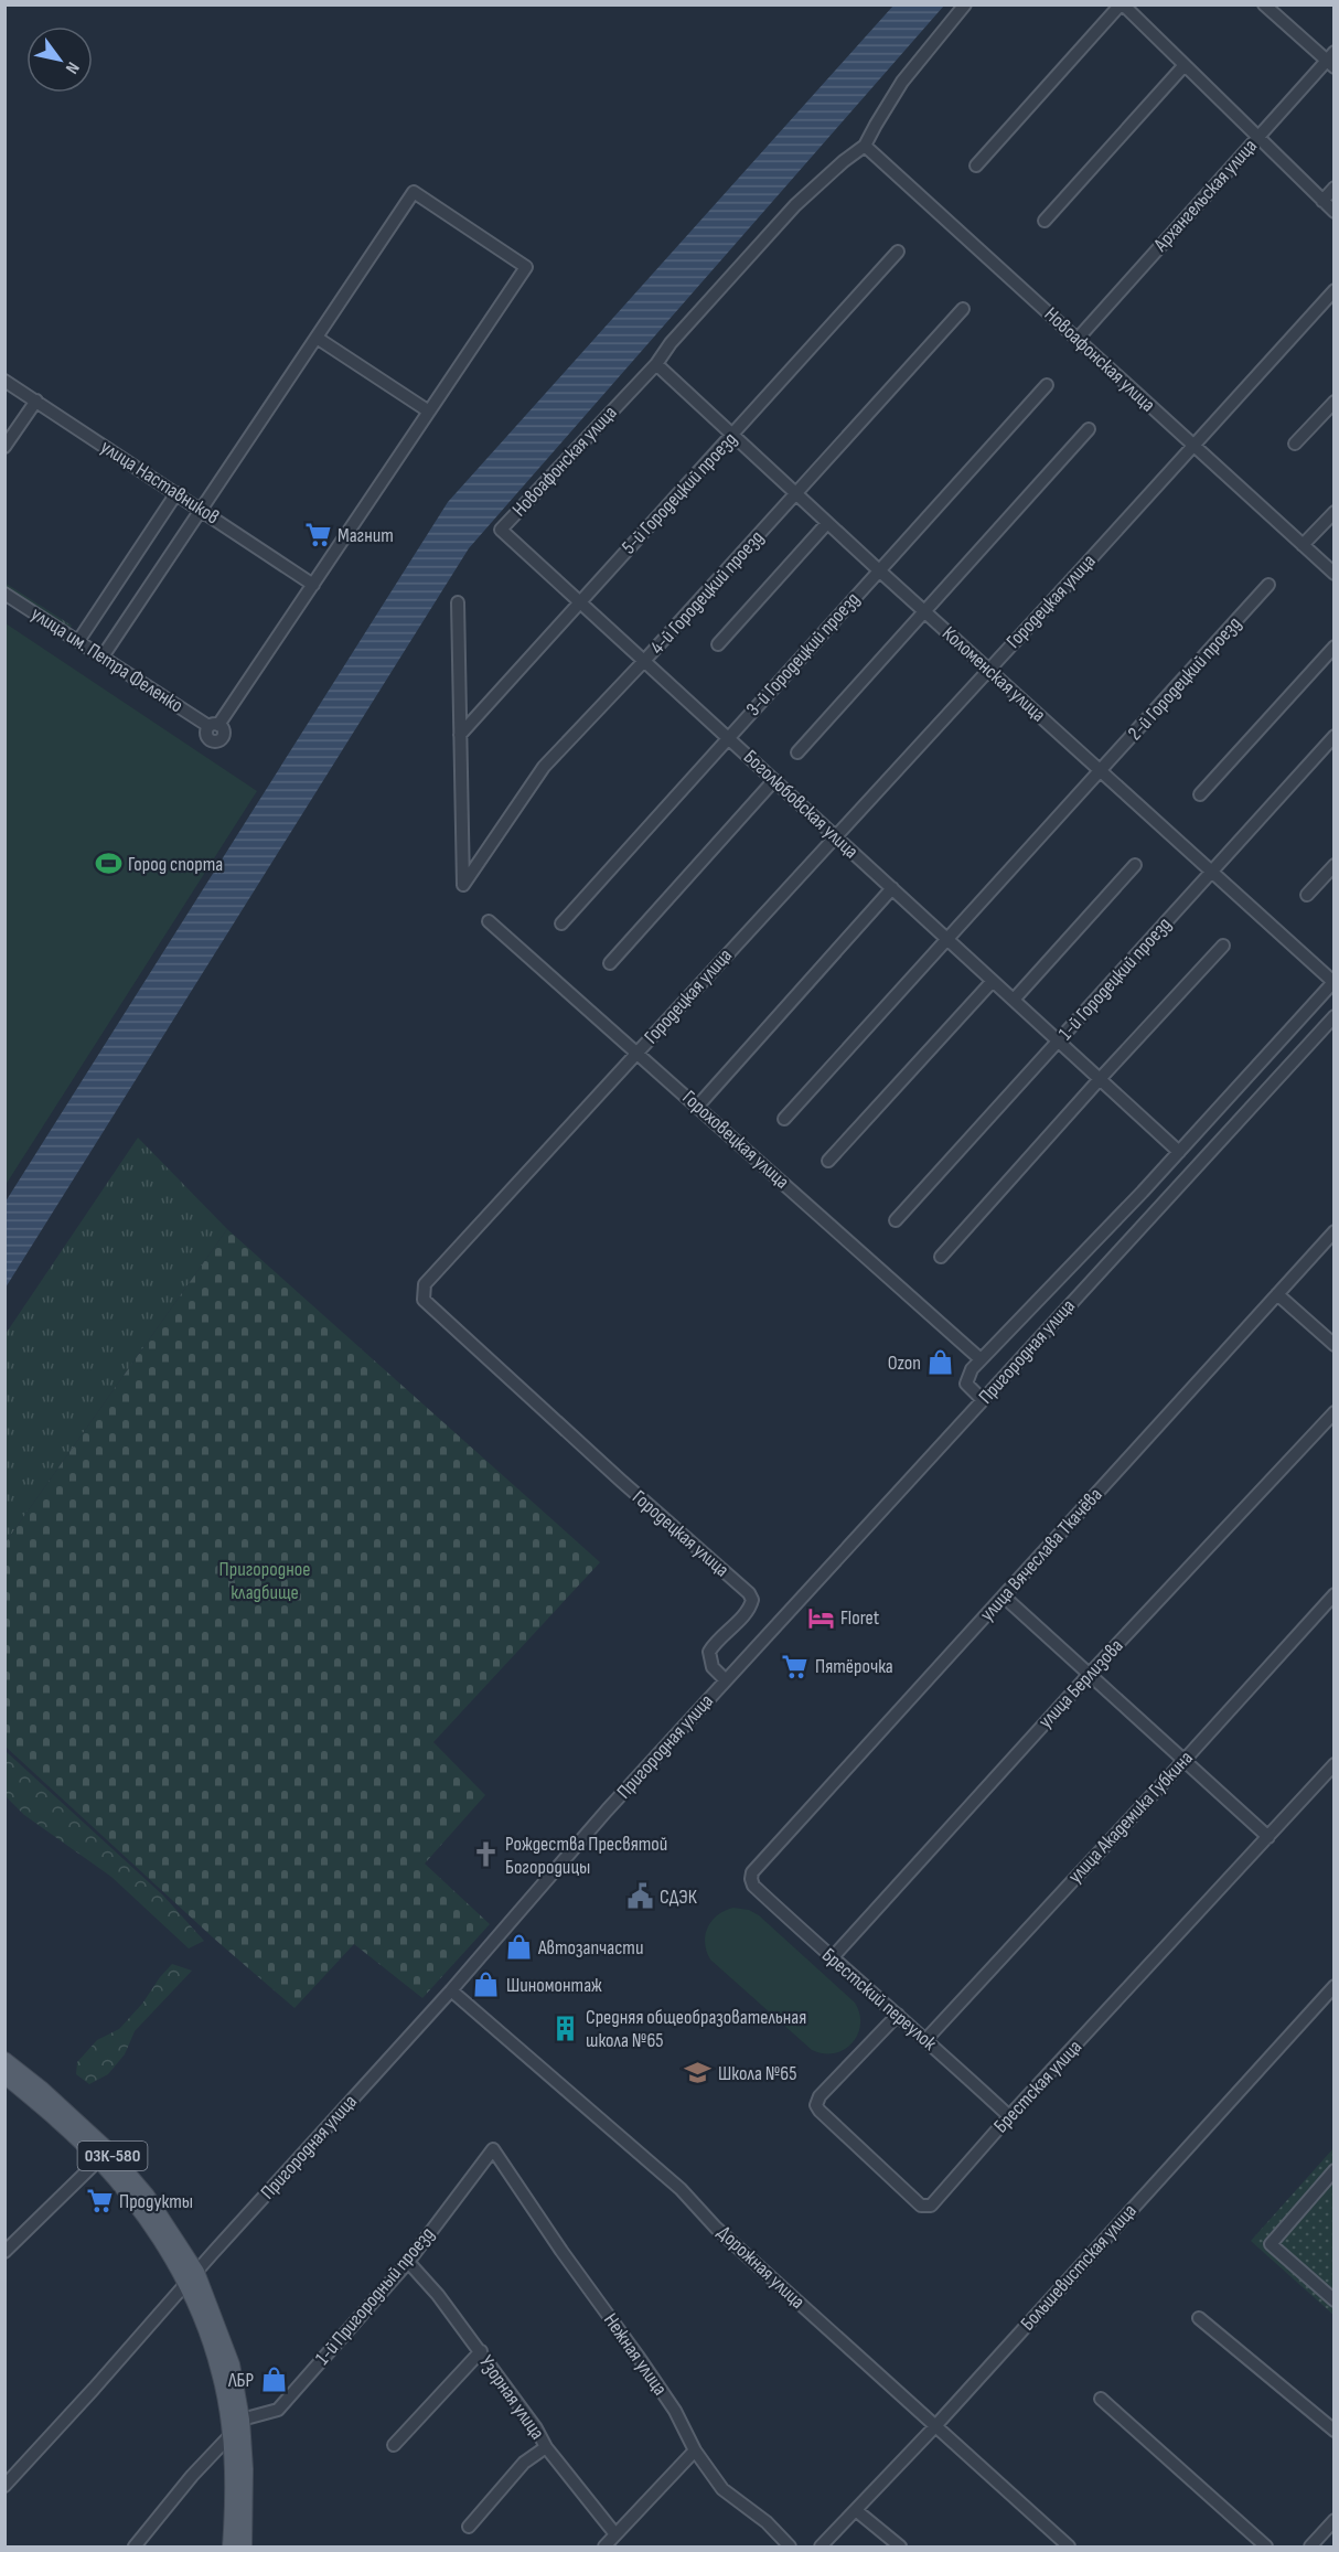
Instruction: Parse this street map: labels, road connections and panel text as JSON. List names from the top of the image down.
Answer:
{
  "streets": {
    "main road": ["03К-580"],
    "street": [
      "Архангельская улица",
      "Новоафонская улица",
      "улица Наставников",
      "5-й Городецкий проезд",
      "4-й Городецкий проезд",
      "Городецкая улица",
      "3-й Городецкий проезд",
      "улица им. Петра Феленко",
      "Коломенская улица",
      "2-й Городецкий проезд",
      "Боголюбовская улица",
      "1-й Городецкий проезд",
      "Гороховецкая улица",
      "Пригородная улица",
      "улица Вячеслава Ткачёва",
      "улица Берлизова",
      "улица Академика Губкина",
      "Брестский переулок",
      "Брестская улица",
      "Дорожная улица",
      "Большевистская улица",
      "1-й Пригородный проезд",
      "Нежная улица",
      "Узорная улица"
    ]
  },
  "crossings": [
    ["Архангельская улица", "Новоафонская улица"],
    ["Новоафонская улица", "Городецкая улица"],
    ["Новоафонская улица", "Коломенская улица"],
    ["Новоафонская улица", "Боголюбовская улица"],
    ["улица Наставников", "улица им. Петра Феленко"],
    ["5-й Городецкий проезд", "4-й Городецкий проезд"],
    ["5-й Городецкий проезд", "Коломенская улица"],
    ["5-й Городецкий проезд", "Боголюбовская улица"],
    ["4-й Городецкий проезд", "Коломенская улица"],
    ["4-й Городецкий проезд", "Боголюбовская улица"],
    ["Городецкая улица", "Коломенская улица"],
    ["Городецкая улица", "Боголюбовская улица"],
    ["Городецкая улица", "Гороховецкая улица"],
    ["Городецкая улица", "Пригородная улица"],
    ["3-й Городецкий проезд", "Коломенская улица"],
    ["3-й Городецкий проезд", "Боголюбовская улица"],
    ["Коломенская улица", "2-й Городецкий проезд"],
    ["Коломенская улица", "1-й Городецкий проезд"],
    ["2-й Городецкий проезд", "Боголюбовская улица"],
    ["Боголюбовская улица", "1-й Городецкий проезд"],
    ["Пригородная улица", "03К-580"],
    ["Пригородная улица", "Дорожная улица"],
    ["улица Вячеслава Ткачёва", "Брестский переулок"],
    ["улица Берлизова", "Брестский переулок"],
    ["улица Академика Губкина", "Брестский переулок"],
    ["Брестский переулок", "Брестская улица"],
    ["03К-580", "1-й Пригородный проезд"],
    ["Дорожная улица", "Большевистская улица"],
    ["1-й Пригородный проезд", "Нежная улица"],
    ["1-й Пригородный проезд", "Узорная улица"]
  ],
  "parks": ["Пригородное кладбище"],
  "places": {
    "supermarket": ["Магнит", "Пятёрочка", "Продукты"],
    "sports": ["Город спорта"],
    "shop": [
      "Ozon",
      "Автозапчасти",
      "Шиномонтаж",
      "ЛБР"
    ],
    "hotel": ["Floret"],
    "church": ["Рождества Пресвятой Богородицы"],
    "public building": ["СДЭК"],
    "building": ["Средняя общеобразовательная школа №65"],
    "school or university": ["Школа №65"]
  },
  "north": "bottom right"
}
